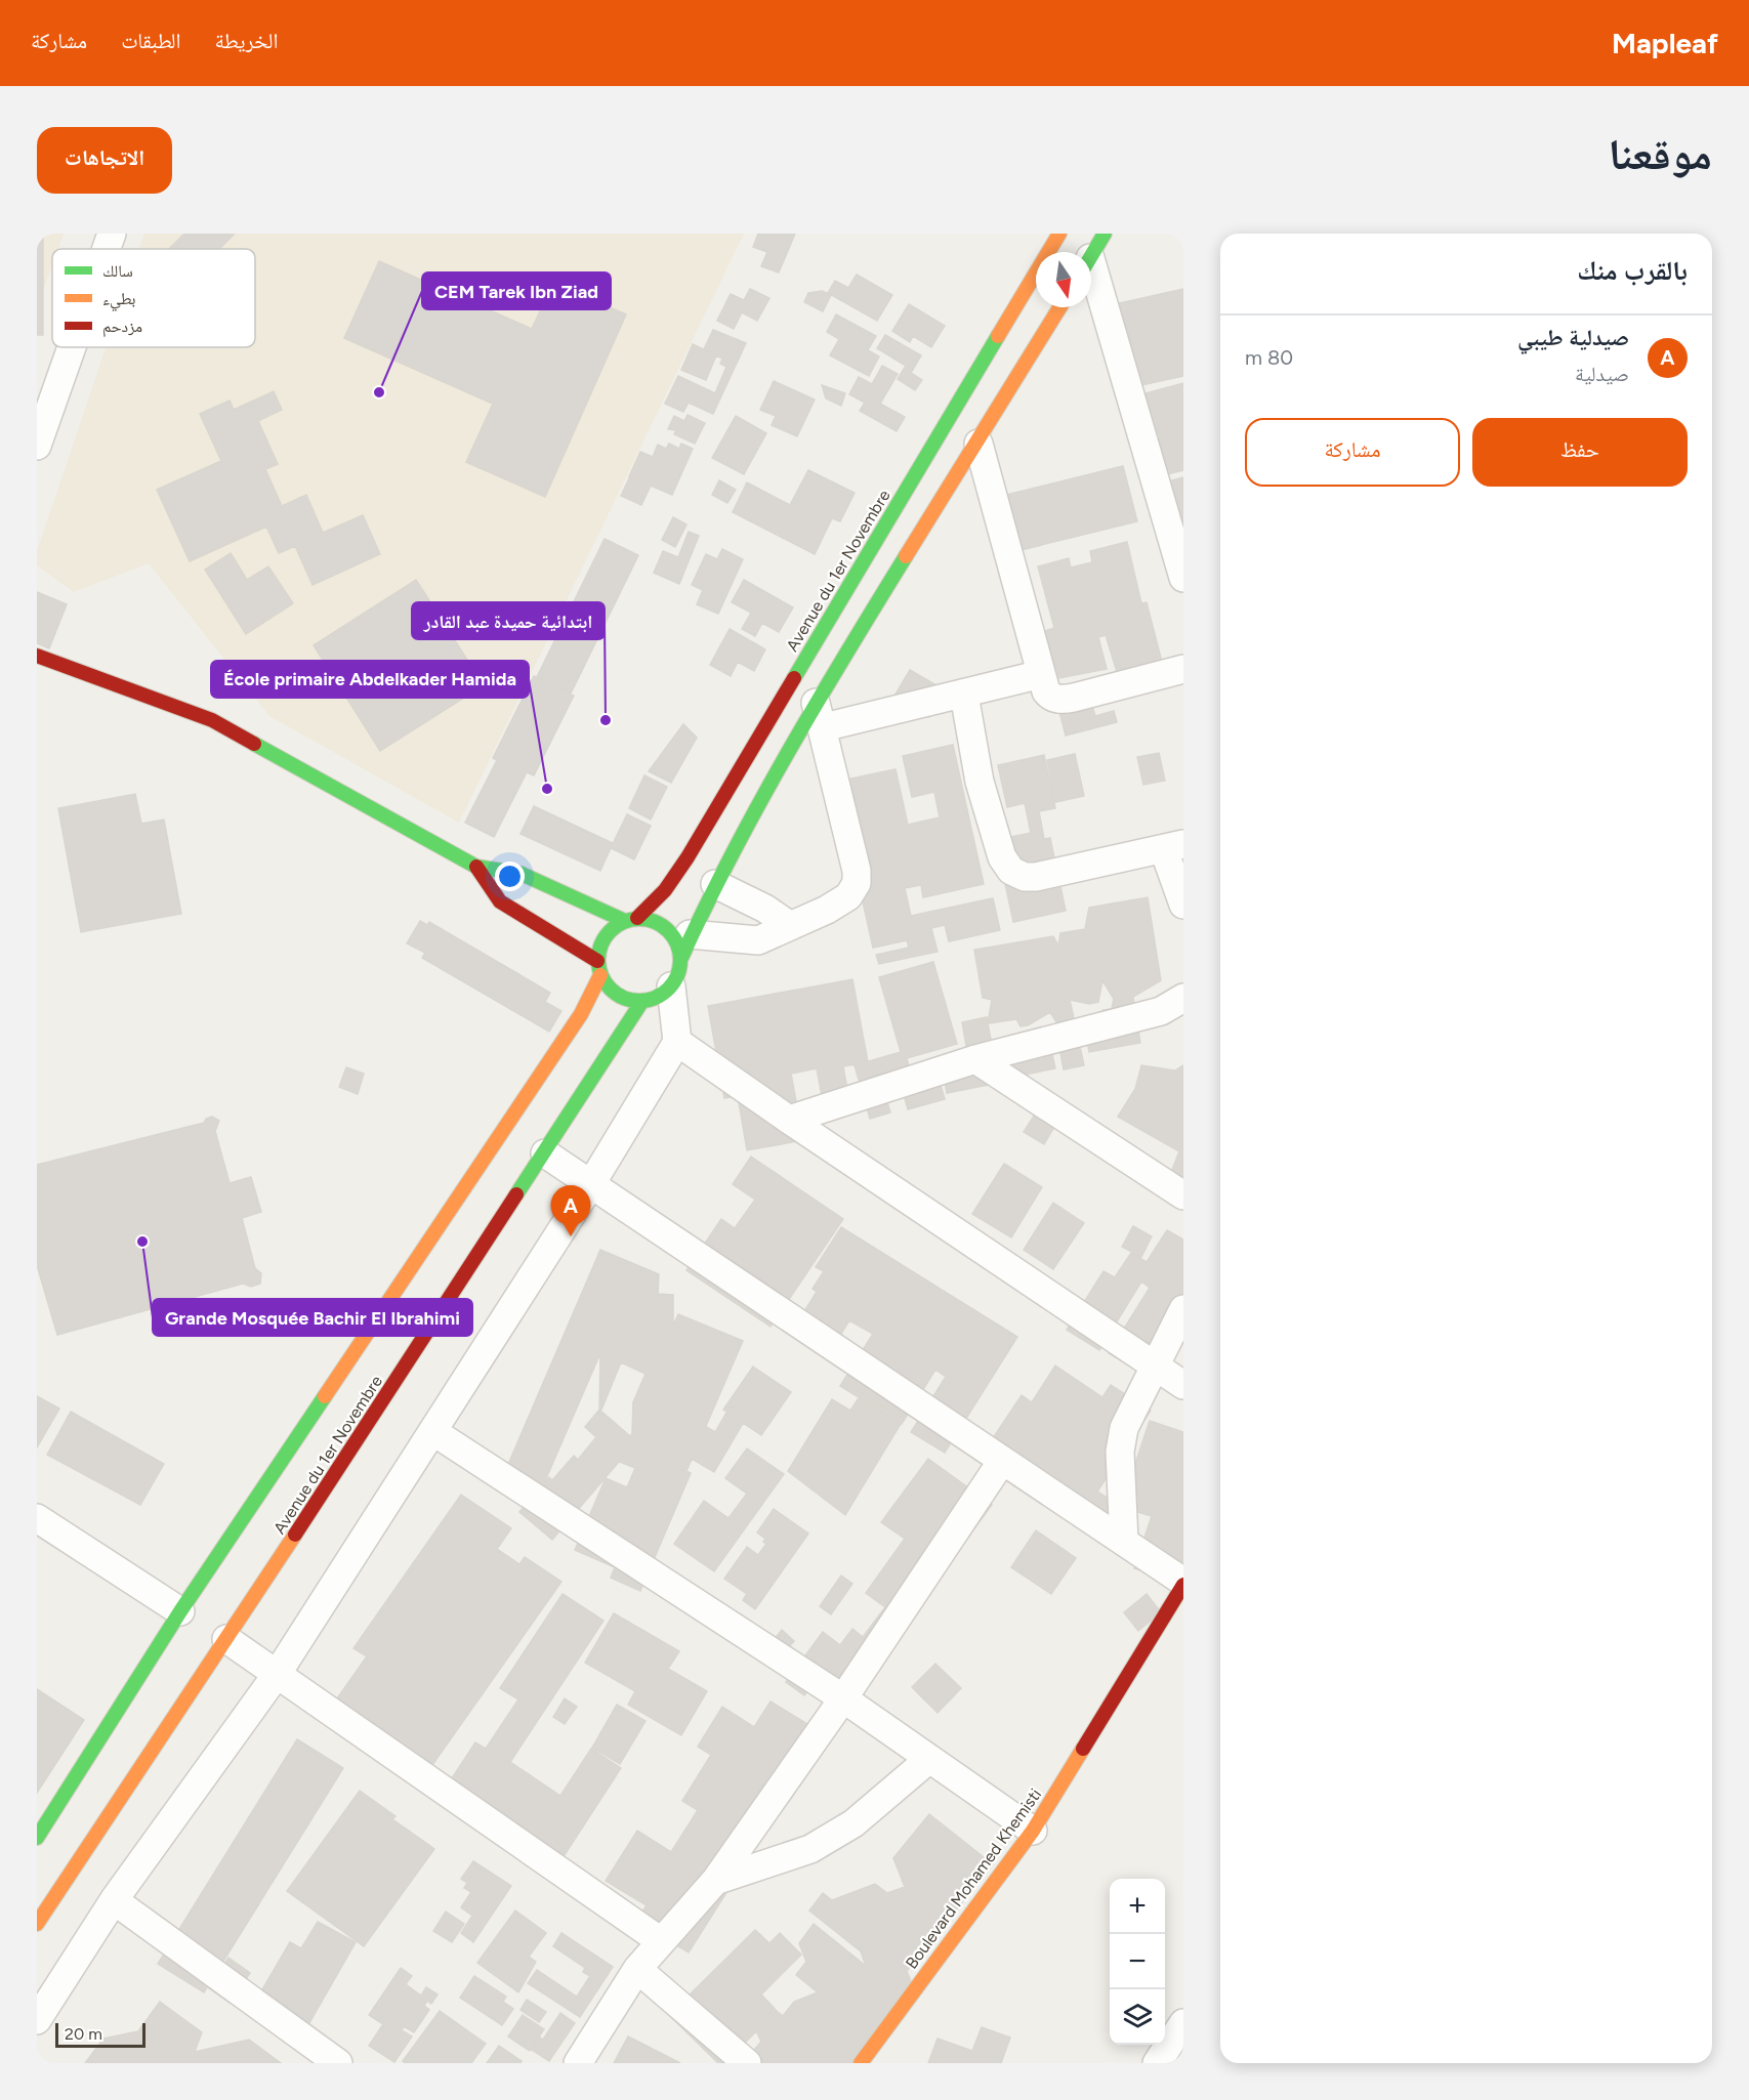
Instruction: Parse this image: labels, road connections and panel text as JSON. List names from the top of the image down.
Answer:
{
  "streets": {
    "main road": ["Avenue du 1er Novembre", "Boulevard Mohamed Khemisti"]
  },
  "places": [
    "CEM Tarek Ibn Ziad",
    "ابتدائية حميدة عبد القادر",
    "École primaire Abdelkader Hamida",
    "Grande Mosquée Bachir El Ibrahimi"
  ],
  "legend": ["سالك", "بطيء", "مزدحم"],
  "scale_bar": "20 m",
  "north": "bottom",
  "page": {
    "header": "Mapleaf",
    "nav": ["الخريطة", "الطبقات", "مشاركة"],
    "title": "موقعنا",
    "buttons": [
      "الاتجاهات",
      ["حفظ", "مشاركة"]
    ],
    "heading": "بالقرب منك",
    "list": [
      {
        "mark": "A",
        "name": "صيدلية طيبي",
        "note": "صيدلية",
        "value": "80 m"
      }
    ],
    "pins": "A",
    "map_buttons": ["+", "−"],
    "scale": "20 m"
  }
}
